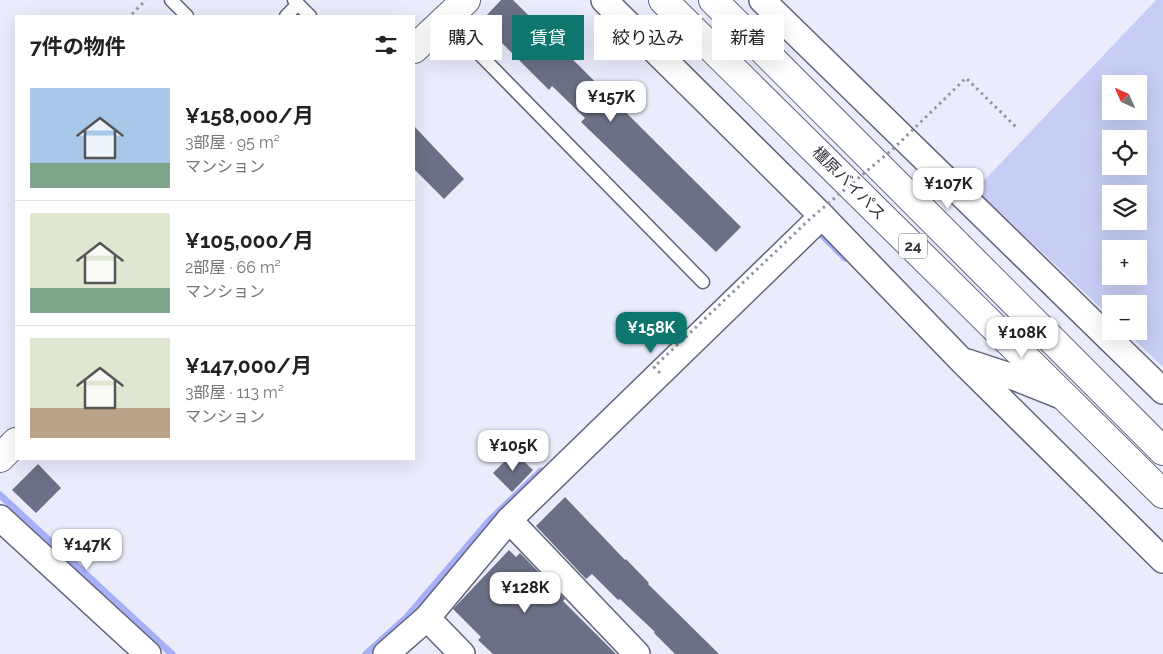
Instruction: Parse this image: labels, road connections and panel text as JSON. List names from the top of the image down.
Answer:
{
  "streets": {
    "main road": ["橿原バイパス", "24"]
  },
  "north": "top left",
  "page": {
    "chip": [
      "購入",
      "賃貸",
      "絞り込み",
      "新着"
    ],
    "heading": "7件の物件",
    "map_buttons": ["+", "−"],
    "list": [
      {
        "name": "¥158,000/月",
        "note": "3部屋 · 95 m² · マンション"
      },
      {
        "name": "¥105,000/月",
        "note": "2部屋 · 66 m² · マンション"
      },
      {
        "name": "¥147,000/月",
        "note": "3部屋 · 113 m² · マンション"
      }
    ],
    "price": [
      "¥157K",
      "¥107K",
      "¥158K",
      "¥108K",
      "¥105K",
      "¥147K",
      "¥128K"
    ]
  }
}
